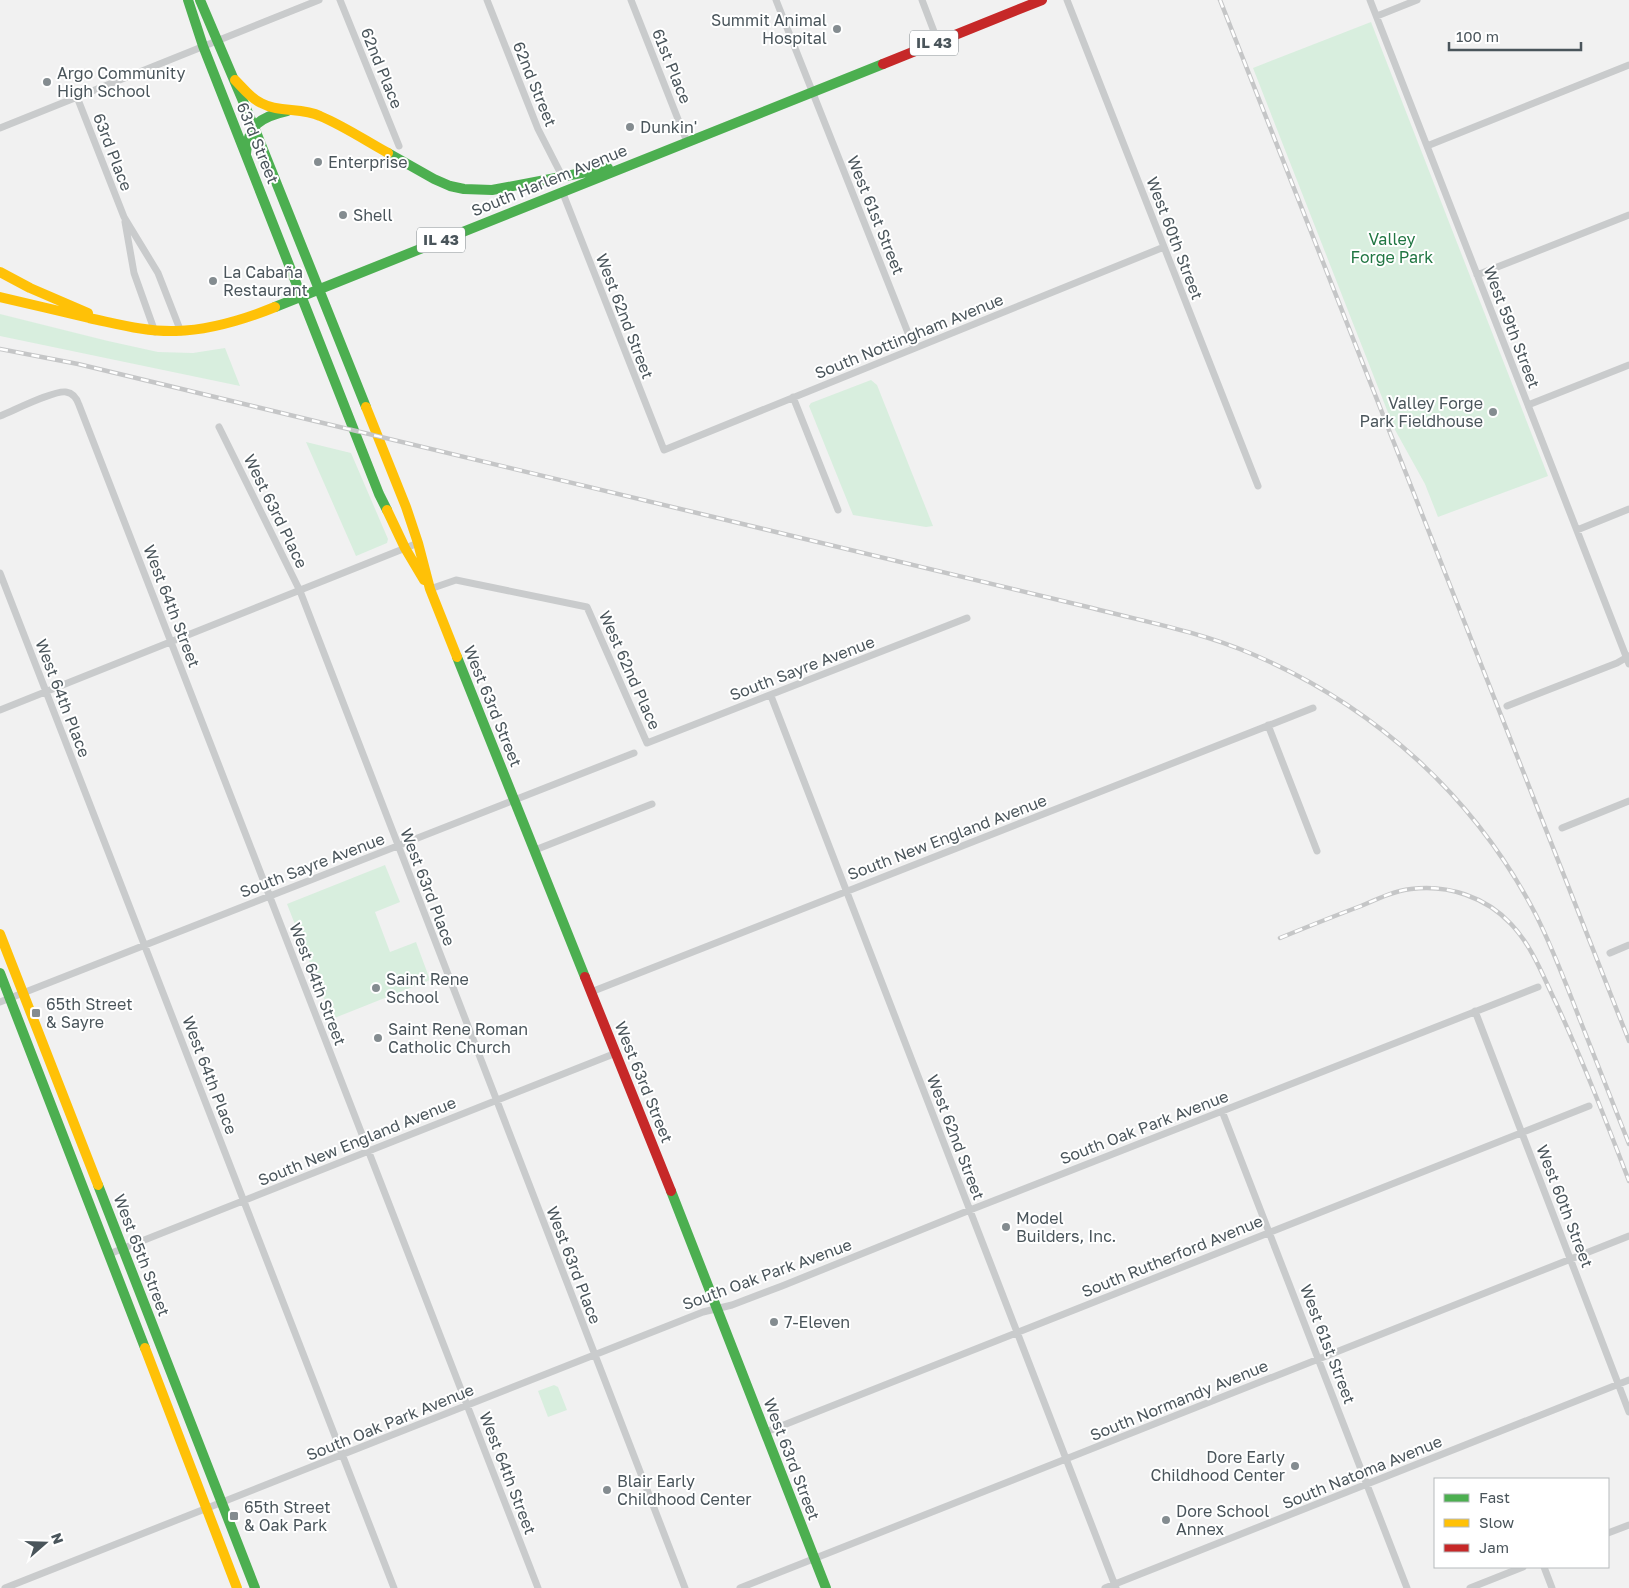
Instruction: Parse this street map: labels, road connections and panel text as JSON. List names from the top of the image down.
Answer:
{
  "streets": {
    "main road": [
      "IL 43",
      "63rd Street",
      "South Harlem Avenue",
      "West 63rd Street",
      "West 65th Street"
    ],
    "street": [
      "61st Place",
      "62nd Place",
      "62nd Street",
      "63rd Place",
      "West 61st Street",
      "West 60th Street",
      "West 62nd Street",
      "West 59th Street",
      "South Nottingham Avenue",
      "West 63rd Place",
      "West 64th Street",
      "South Sayre Avenue",
      "West 62nd Place",
      "West 64th Place",
      "South New England Avenue",
      "South Oak Park Avenue",
      "South Rutherford Avenue",
      "South Normandy Avenue",
      "South Natoma Avenue"
    ]
  },
  "crossings": [
    ["61st Place", "South Harlem Avenue"],
    ["63rd Street", "South Harlem Avenue"],
    ["63rd Street", "West 63rd Street"],
    ["63rd Place", "South Harlem Avenue"],
    ["South Harlem Avenue", "West 61st Street"],
    ["South Harlem Avenue", "West 62nd Street"],
    ["South Harlem Avenue", "West 63rd Street"],
    ["West 61st Street", "South Nottingham Avenue"],
    ["West 61st Street", "South Oak Park Avenue"],
    ["West 61st Street", "South Rutherford Avenue"],
    ["West 61st Street", "South Normandy Avenue"],
    ["West 61st Street", "South Natoma Avenue"],
    ["West 60th Street", "South Nottingham Avenue"],
    ["West 60th Street", "South Oak Park Avenue"],
    ["West 60th Street", "South Rutherford Avenue"],
    ["West 60th Street", "South Normandy Avenue"],
    ["West 60th Street", "South Natoma Avenue"],
    ["West 62nd Street", "South Nottingham Avenue"],
    ["West 62nd Street", "South Sayre Avenue"],
    ["West 62nd Street", "South New England Avenue"],
    ["West 62nd Street", "South Oak Park Avenue"],
    ["West 62nd Street", "South Rutherford Avenue"],
    ["West 62nd Street", "South Normandy Avenue"],
    ["West 62nd Street", "South Natoma Avenue"],
    ["West 63rd Place", "South Sayre Avenue"],
    ["West 63rd Place", "South New England Avenue"],
    ["West 63rd Place", "South Oak Park Avenue"],
    ["West 64th Street", "South Sayre Avenue"],
    ["West 64th Street", "South New England Avenue"],
    ["West 64th Street", "South Oak Park Avenue"],
    ["South Sayre Avenue", "West 62nd Place"],
    ["South Sayre Avenue", "West 64th Place"],
    ["South Sayre Avenue", "West 63rd Street"],
    ["South Sayre Avenue", "West 65th Street"],
    ["West 62nd Place", "West 63rd Street"],
    ["West 64th Place", "South New England Avenue"],
    ["West 64th Place", "South Oak Park Avenue"],
    ["West 63rd Street", "South New England Avenue"],
    ["West 63rd Street", "South Oak Park Avenue"],
    ["West 63rd Street", "South Rutherford Avenue"],
    ["West 63rd Street", "South Normandy Avenue"],
    ["South New England Avenue", "West 65th Street"],
    ["South Oak Park Avenue", "West 65th Street"]
  ],
  "parks": ["Valley Forge Park"],
  "places": {
    "other": [
      "Summit Animal Hospital",
      "Argo Community High School",
      "Dunkin'",
      "Enterprise",
      "Shell",
      "La Cabaña Restaurant",
      "Valley Forge Park Fieldhouse",
      "Saint Rene School",
      "Saint Rene Roman Catholic Church",
      "Model Builders, Inc.",
      "7-Eleven",
      "Dore Early Childhood Center",
      "Blair Early Childhood Center",
      "Dore School Annex"
    ],
    "transit": ["65th Street & Sayre", "65th Street & Oak Park"]
  },
  "legend": ["Fast", "Slow", "Jam"],
  "scale_bar": "100 m",
  "north": "right"
}
